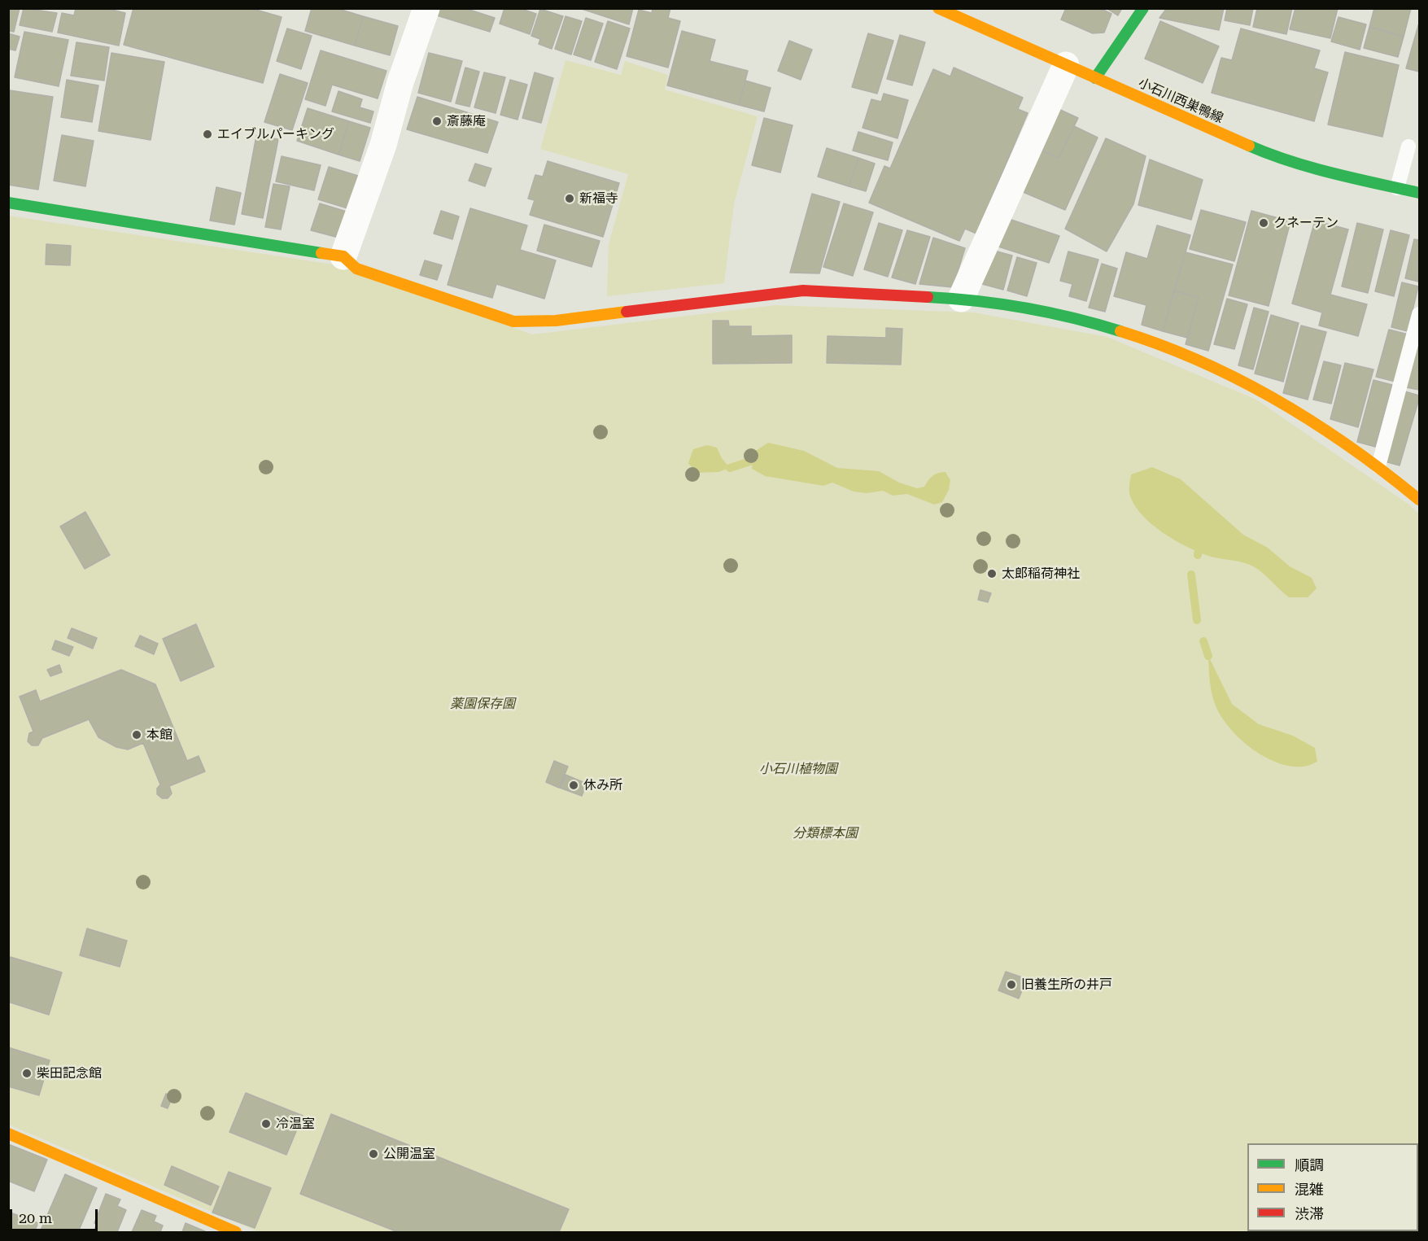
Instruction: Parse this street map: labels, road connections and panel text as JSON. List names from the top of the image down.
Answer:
{
  "streets": {
    "street": ["小石川西巣鴨線"]
  },
  "parks": ["薬園保存園", "小石川植物園", "分類標本園"],
  "places": [
    "斎藤庵",
    "エイブルパーキング",
    "新福寺",
    "クネーテン",
    "太郎稲荷神社",
    "本館",
    "休み所",
    "旧養生所の井戸",
    "柴田記念館",
    "冷温室",
    "公開温室"
  ],
  "legend": ["順調", "混雑", "渋滞"],
  "scale_bar": "20 m"
}
